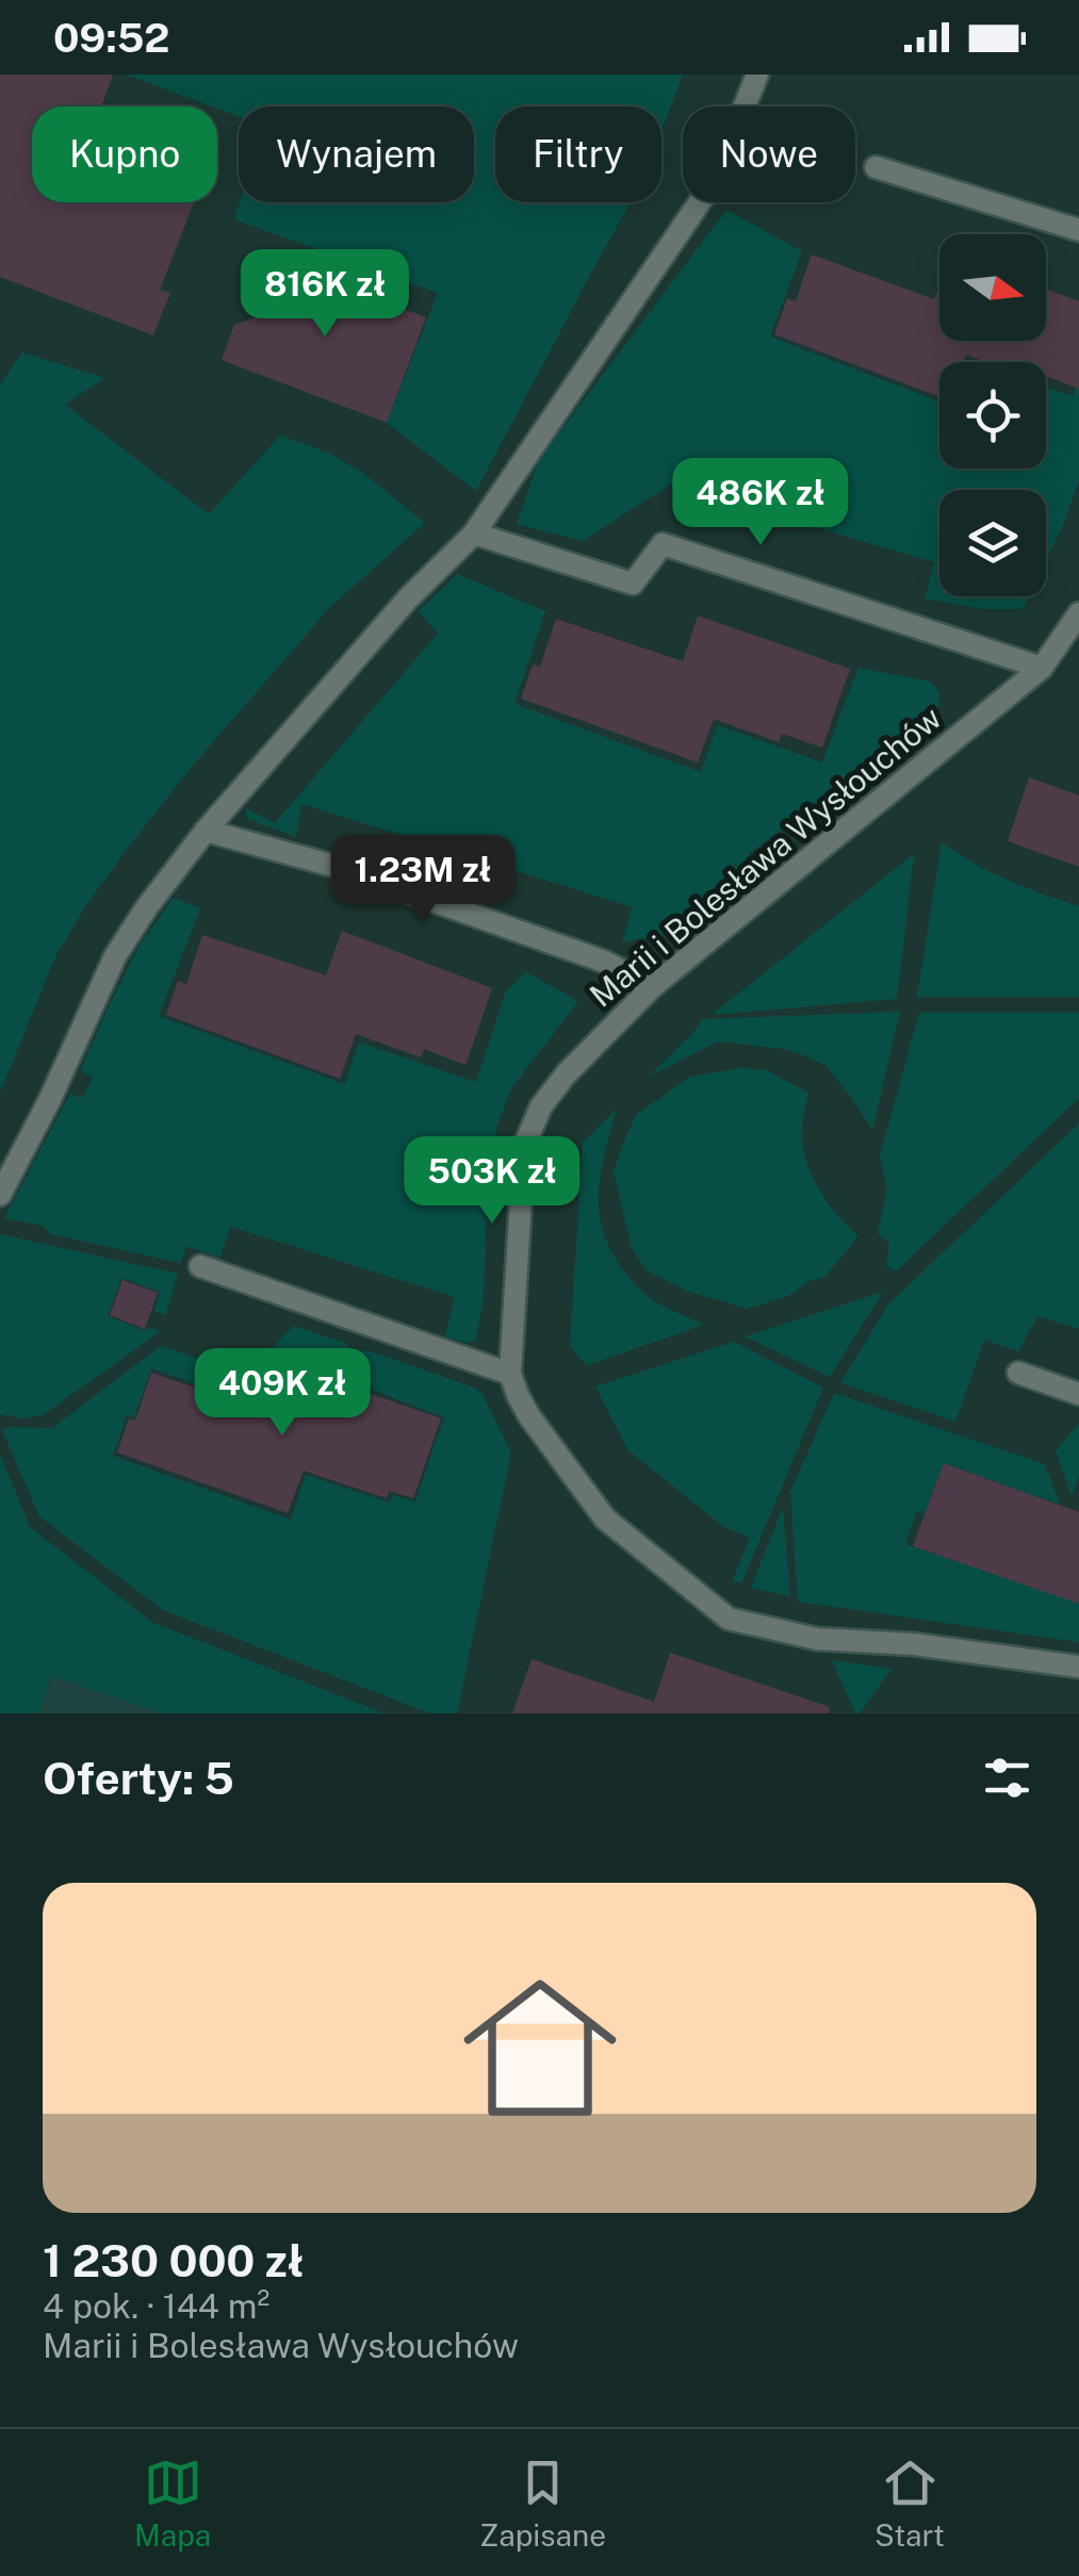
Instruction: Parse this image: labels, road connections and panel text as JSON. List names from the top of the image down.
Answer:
{
  "streets": {
    "street": ["Marii i Bolesława Wysłouchów"]
  },
  "north": "right",
  "page": {
    "status": "09:52",
    "chip": [
      "Kupno",
      "Wynajem",
      "Filtry",
      "Nowe"
    ],
    "price": [
      "816K zł",
      "486K zł",
      "1.23M zł",
      "503K zł",
      "409K zł"
    ],
    "heading": "Oferty: 5",
    "list": [
      {
        "name": "1 230 000 zł",
        "note": "4 pok. · 144 m² · Marii i Bolesława Wysłouchów"
      }
    ],
    "tabs": ["Mapa", "Zapisane", "Start"]
  }
}
